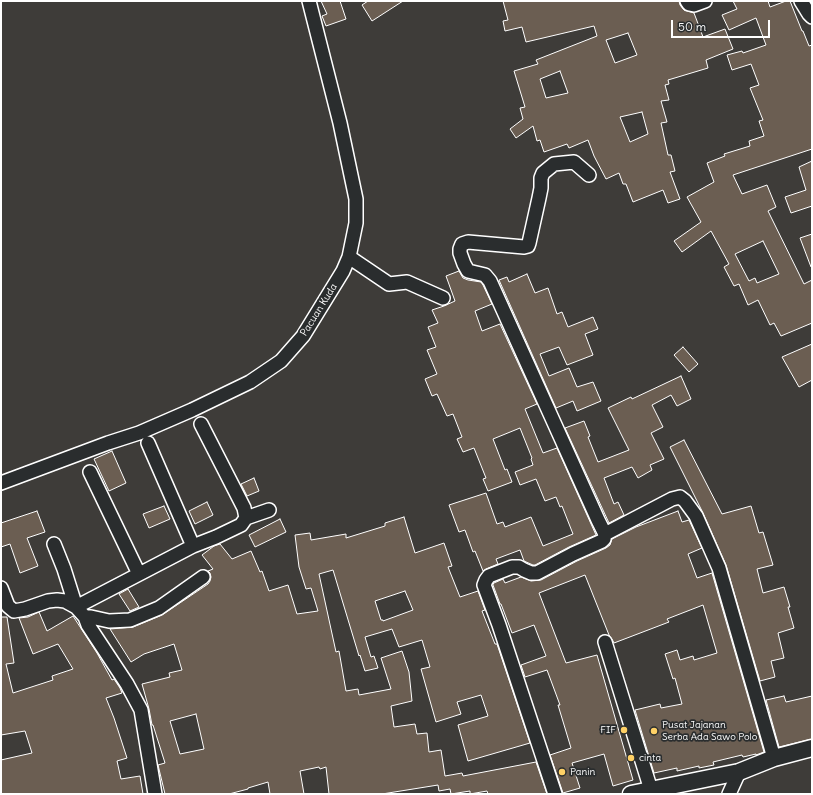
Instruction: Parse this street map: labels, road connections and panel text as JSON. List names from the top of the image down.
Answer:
{
  "streets": {
    "street": ["Pacuan Kuda"]
  },
  "places": [
    "FIF",
    "Pusat Jajanan Serba Ada Sawo Polo",
    "cinta",
    "Panin"
  ],
  "scale_bar": "50 m"
}
